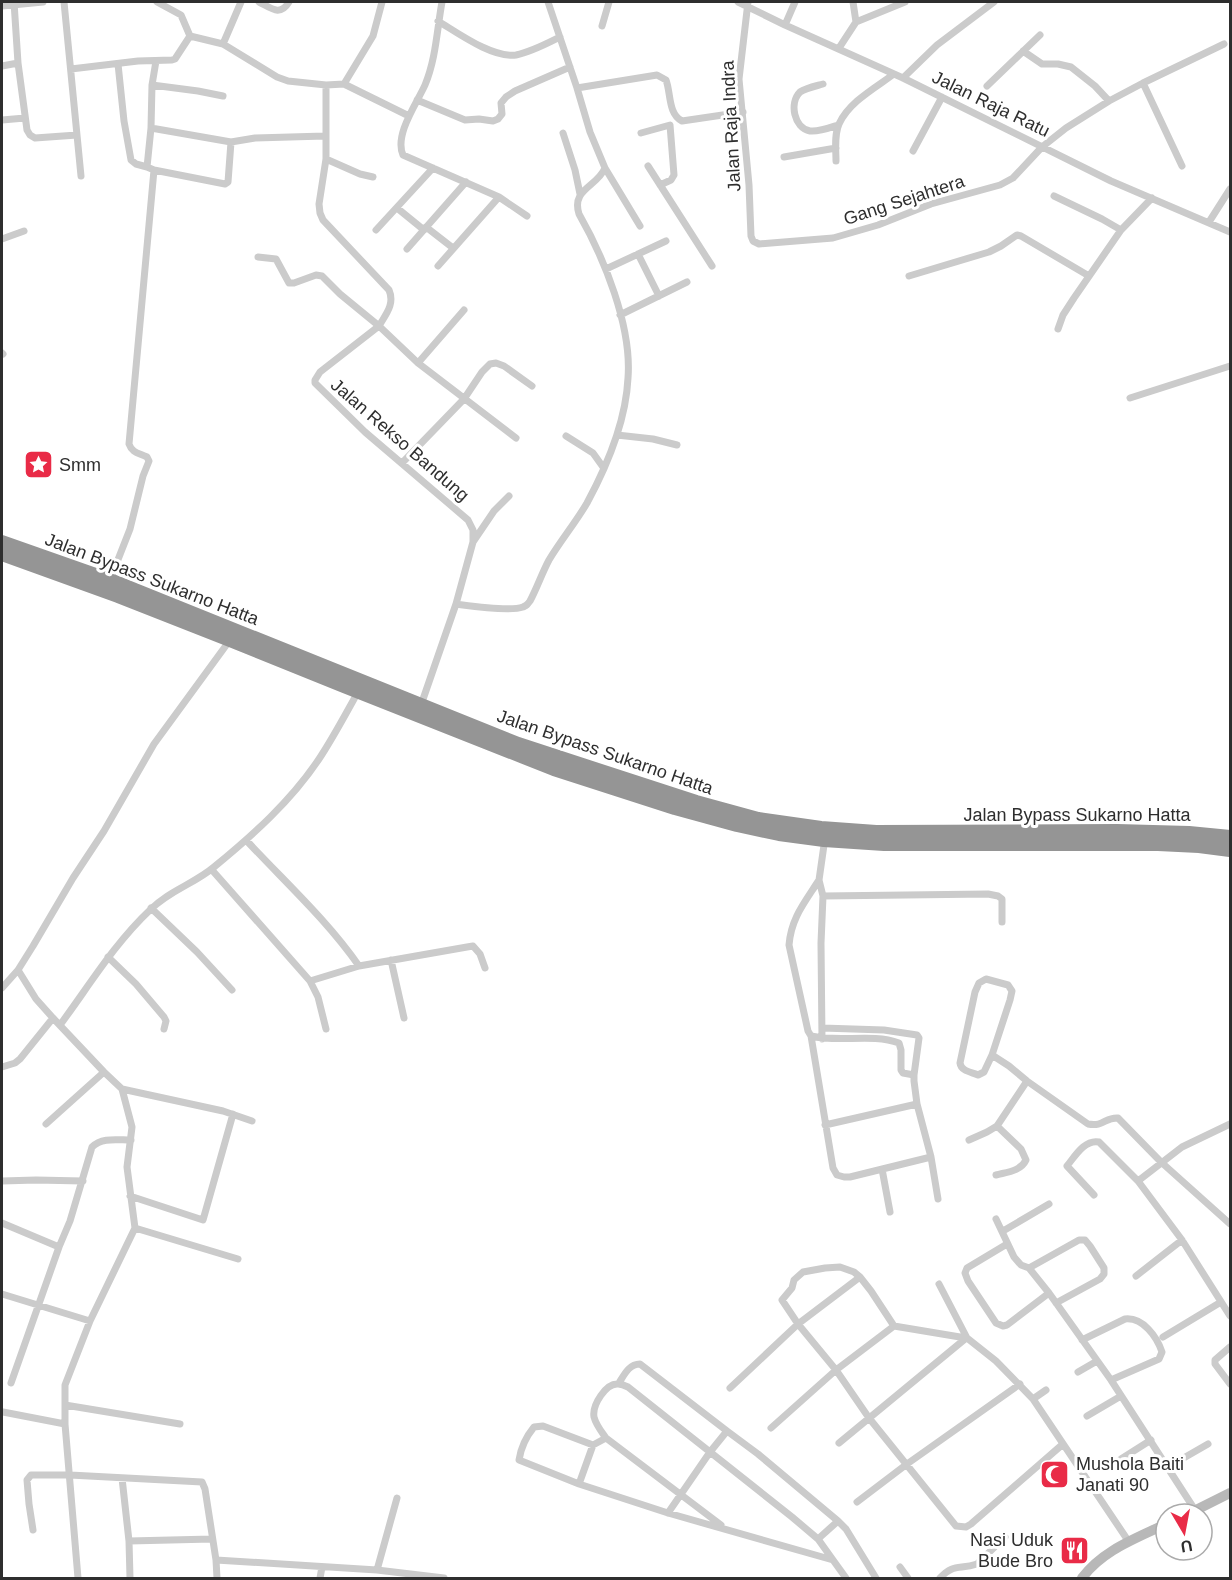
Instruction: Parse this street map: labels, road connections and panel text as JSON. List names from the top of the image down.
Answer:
{
  "streets": {
    "highway": ["Jalan Bypass Sukarno Hatta"],
    "street": [
      "Jalan Raja Ratu",
      "Jalan Raja Indra",
      "Gang Sejahtera",
      "Jalan Rekso Bandung"
    ]
  },
  "crossings": [
    ["Jalan Raja Ratu", "Jalan Raja Indra"],
    ["Jalan Raja Ratu", "Gang Sejahtera"],
    ["Jalan Raja Indra", "Gang Sejahtera"]
  ],
  "places": {
    "place": ["Smm"],
    "mosque": ["Mushola Baiti Janati 90"],
    "restaurant": ["Nasi Uduk Bude Bro"]
  },
  "north": "bottom"
}
